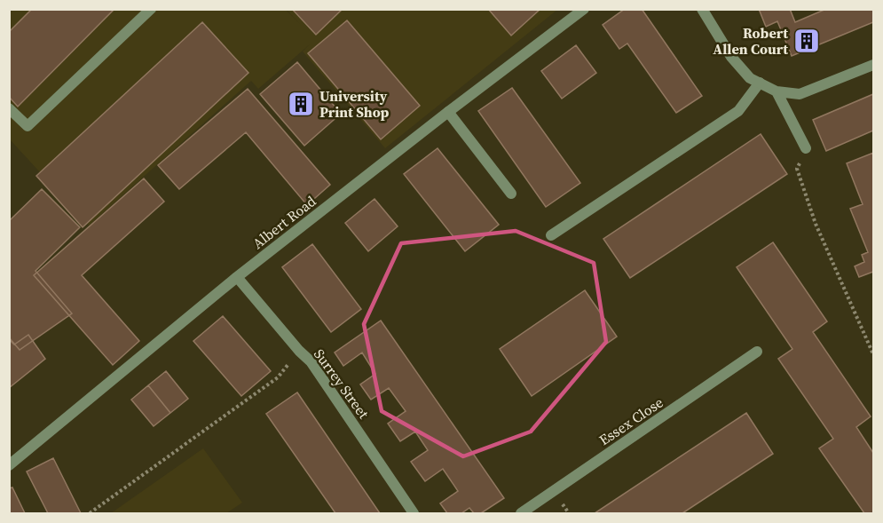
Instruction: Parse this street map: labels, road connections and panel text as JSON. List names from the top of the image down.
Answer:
{
  "streets": {
    "street": ["Albert Road", "Surrey Street", "Essex Close"]
  },
  "crossings": [
    ["Albert Road", "Surrey Street"]
  ],
  "places": {
    "building": ["Robert Allen Court", "University Print Shop"]
  }
}
